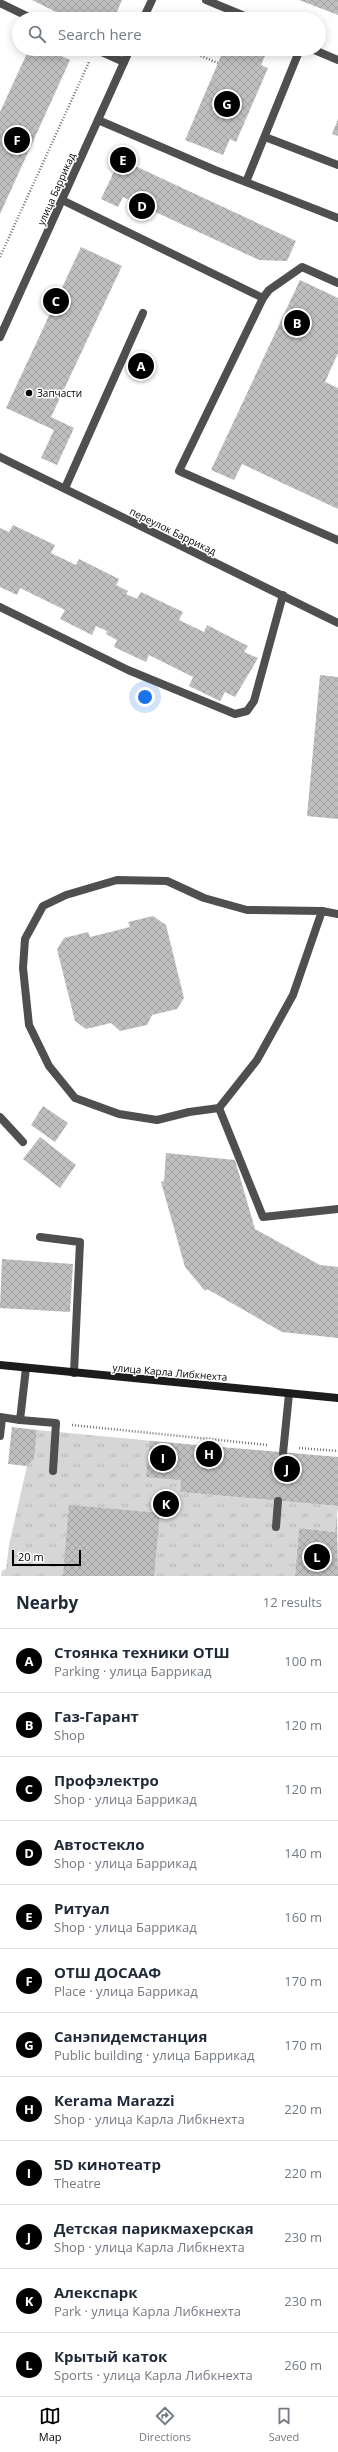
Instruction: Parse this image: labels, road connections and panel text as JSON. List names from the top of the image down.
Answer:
{
  "streets": {
    "main road": ["улица Карла Либкнехта"],
    "street": ["улица Баррикад", "переулок Баррикад"]
  },
  "places": ["Запчасти"],
  "scale_bar": "20 m",
  "page": {
    "search": "Search here",
    "pins": [
      "G",
      "F",
      "E",
      "D",
      "C",
      "B",
      "A",
      "H",
      "I",
      "J",
      "K",
      "L"
    ],
    "scale": "20 m",
    "heading": ["Nearby", "12 results"],
    "list": [
      {
        "mark": "A",
        "name": "Стоянка техники ОТШ",
        "note": "Parking · улица Баррикад",
        "value": "100 m"
      },
      {
        "mark": "B",
        "name": "Газ-Гарант",
        "note": "Shop",
        "value": "120 m"
      },
      {
        "mark": "C",
        "name": "Профэлектро",
        "note": "Shop · улица Баррикад",
        "value": "120 m"
      },
      {
        "mark": "D",
        "name": "Автостекло",
        "note": "Shop · улица Баррикад",
        "value": "140 m"
      },
      {
        "mark": "E",
        "name": "Ритуал",
        "note": "Shop · улица Баррикад",
        "value": "160 m"
      },
      {
        "mark": "F",
        "name": "ОТШ ДОСААФ",
        "note": "Place · улица Баррикад",
        "value": "170 m"
      },
      {
        "mark": "G",
        "name": "Санэпидемстанция",
        "note": "Public building · улица Баррикад",
        "value": "170 m"
      },
      {
        "mark": "H",
        "name": "Kerama Marazzi",
        "note": "Shop · улица Карла Либкнехта",
        "value": "220 m"
      },
      {
        "mark": "I",
        "name": "5D кинотеатр",
        "note": "Theatre",
        "value": "220 m"
      },
      {
        "mark": "J",
        "name": "Детская парикмахерская",
        "note": "Shop · улица Карла Либкнехта",
        "value": "230 m"
      },
      {
        "mark": "K",
        "name": "Алекспарк",
        "note": "Park · улица Карла Либкнехта",
        "value": "230 m"
      },
      {
        "mark": "L",
        "name": "Крытый каток",
        "note": "Sports · улица Карла Либкнехта",
        "value": "260 m"
      }
    ],
    "nav": ["Map", "Directions", "Saved"]
  }
}
